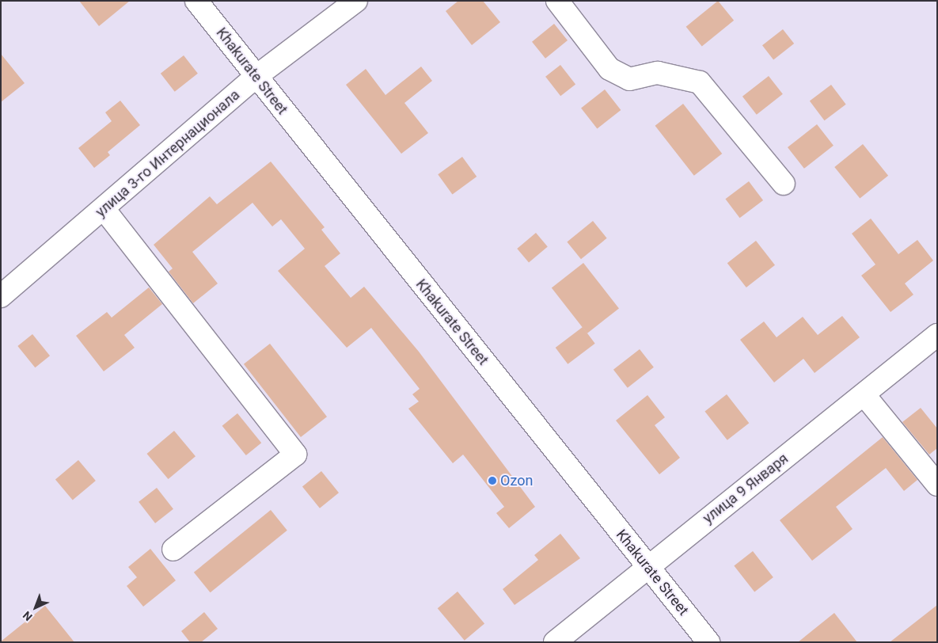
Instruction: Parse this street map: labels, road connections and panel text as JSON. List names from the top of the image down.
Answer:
{
  "streets": {
    "street": ["Khakurate Street", "улица 3-го Интернационала", "улица 9 Января"]
  },
  "crossings": [
    ["Khakurate Street", "улица 3-го Интернационала"],
    ["Khakurate Street", "улица 9 Января"]
  ],
  "places": ["Ozon"],
  "north": "bottom left"
}
